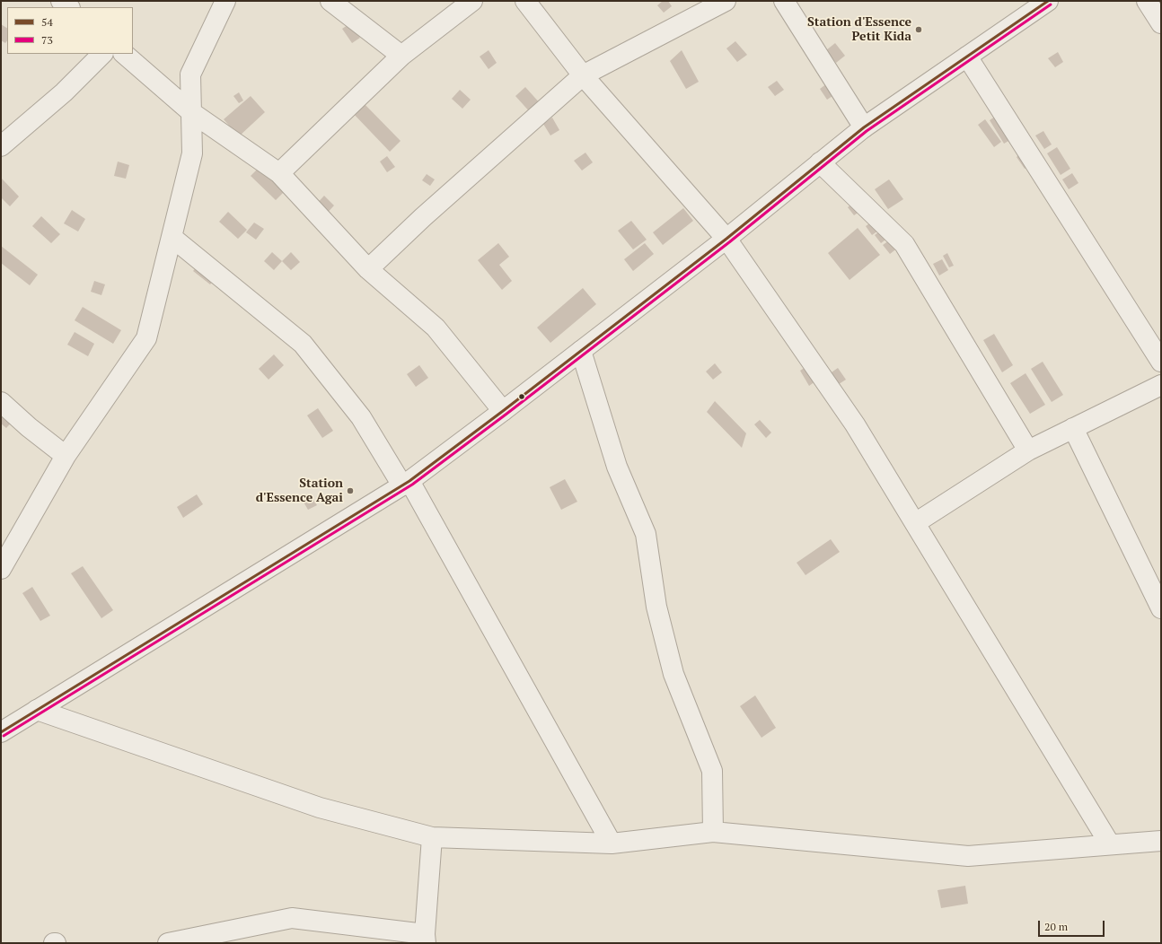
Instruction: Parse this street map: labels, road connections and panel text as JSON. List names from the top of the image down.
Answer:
{
  "places": ["Station d'Essence Petit Kida", "Station d'Essence Agai"],
  "lines": ["transit line 54", "transit line 73"],
  "legend": ["54", "73"],
  "scale_bar": "20 m"
}
